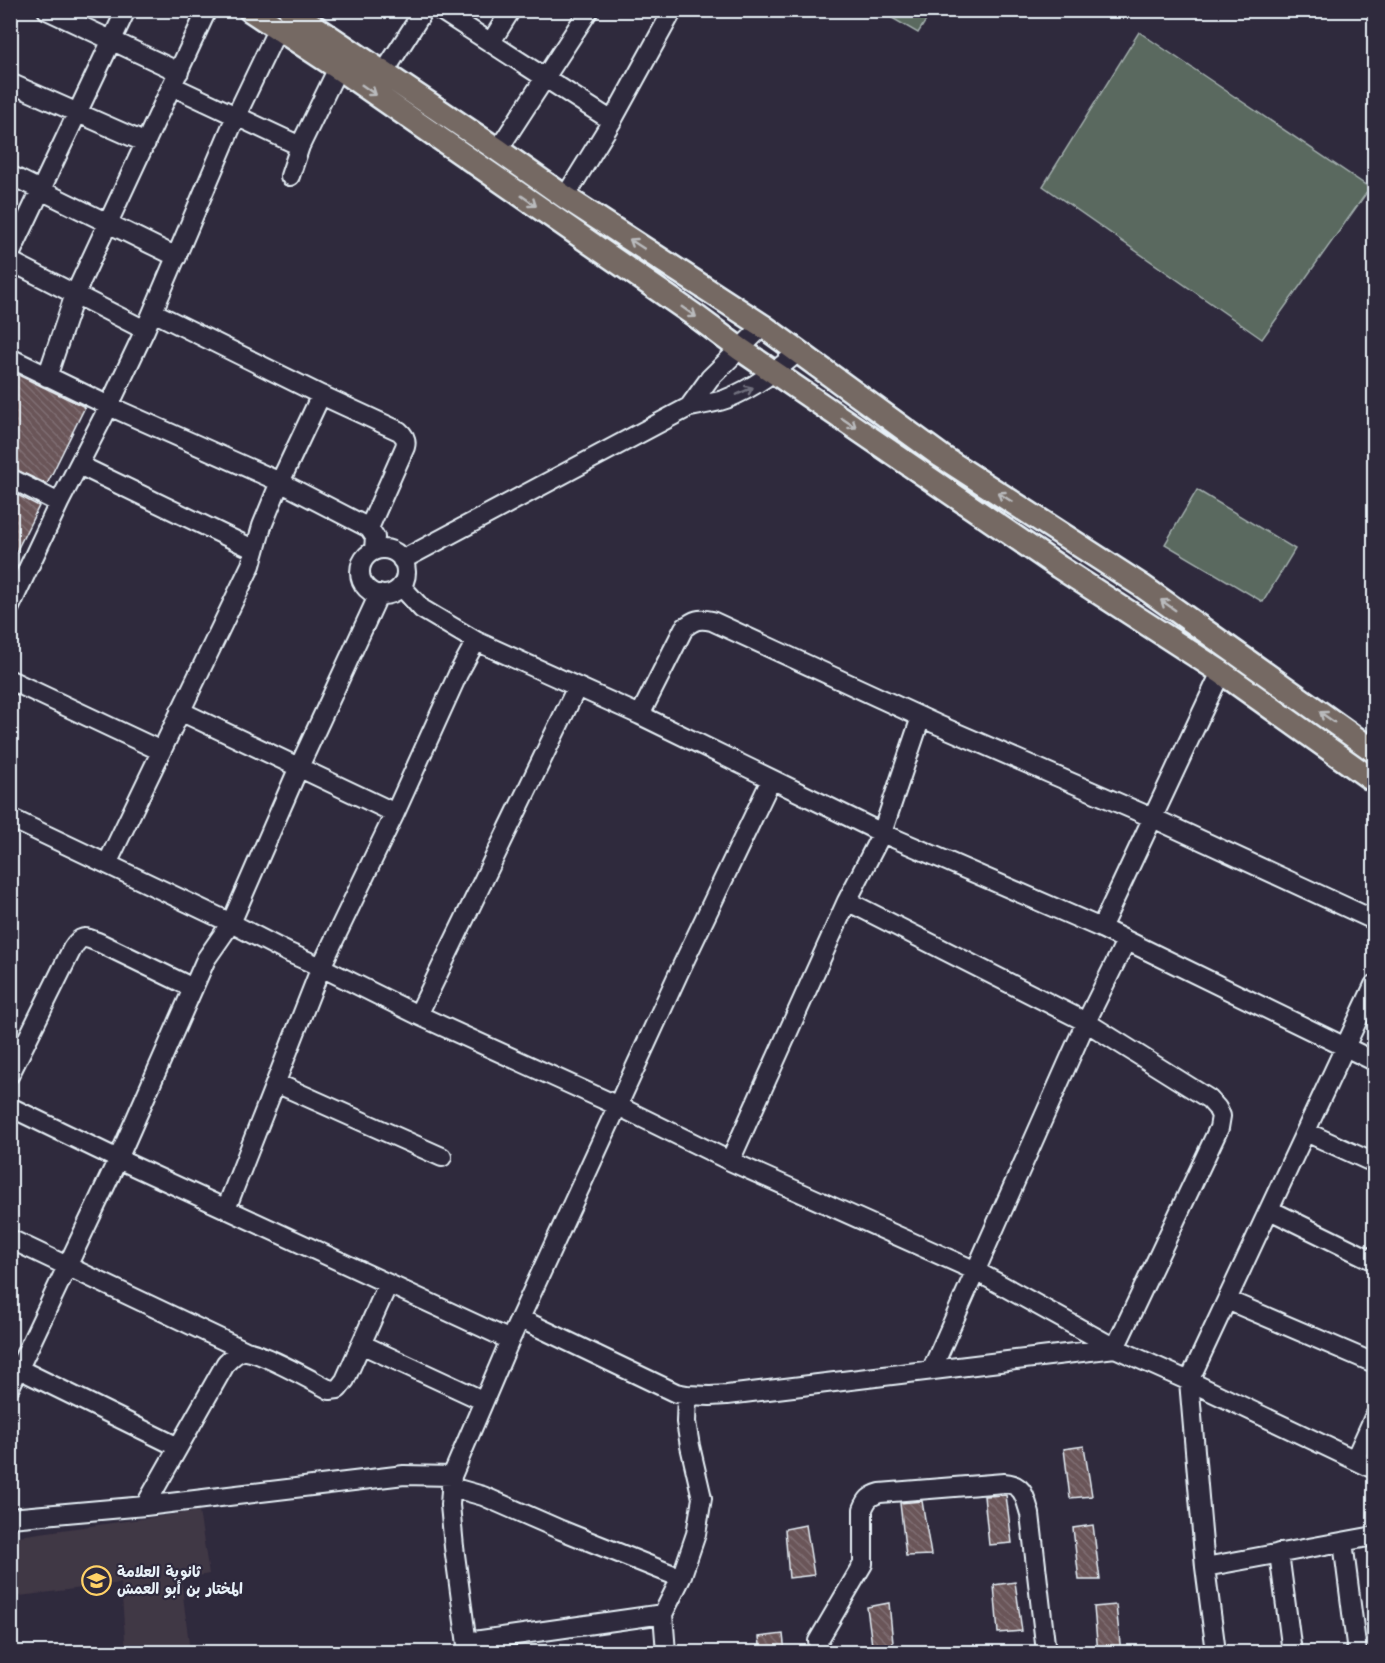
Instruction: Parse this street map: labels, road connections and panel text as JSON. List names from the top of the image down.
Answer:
{
  "places": {
    "school or university": ["ثانوية العلامة المختار بن أبو العمش"]
  }
}
